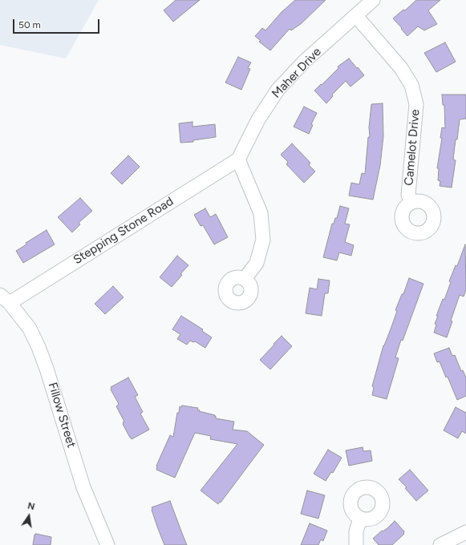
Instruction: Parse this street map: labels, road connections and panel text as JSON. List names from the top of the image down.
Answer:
{
  "streets": {
    "street": [
      "Maher Drive",
      "Camelot Drive",
      "Stepping Stone Road",
      "Fillow Street"
    ]
  },
  "crossings": [
    ["Maher Drive", "Camelot Drive"],
    ["Maher Drive", "Stepping Stone Road"],
    ["Stepping Stone Road", "Fillow Street"]
  ],
  "scale_bar": "50 m",
  "north": "top"
}
